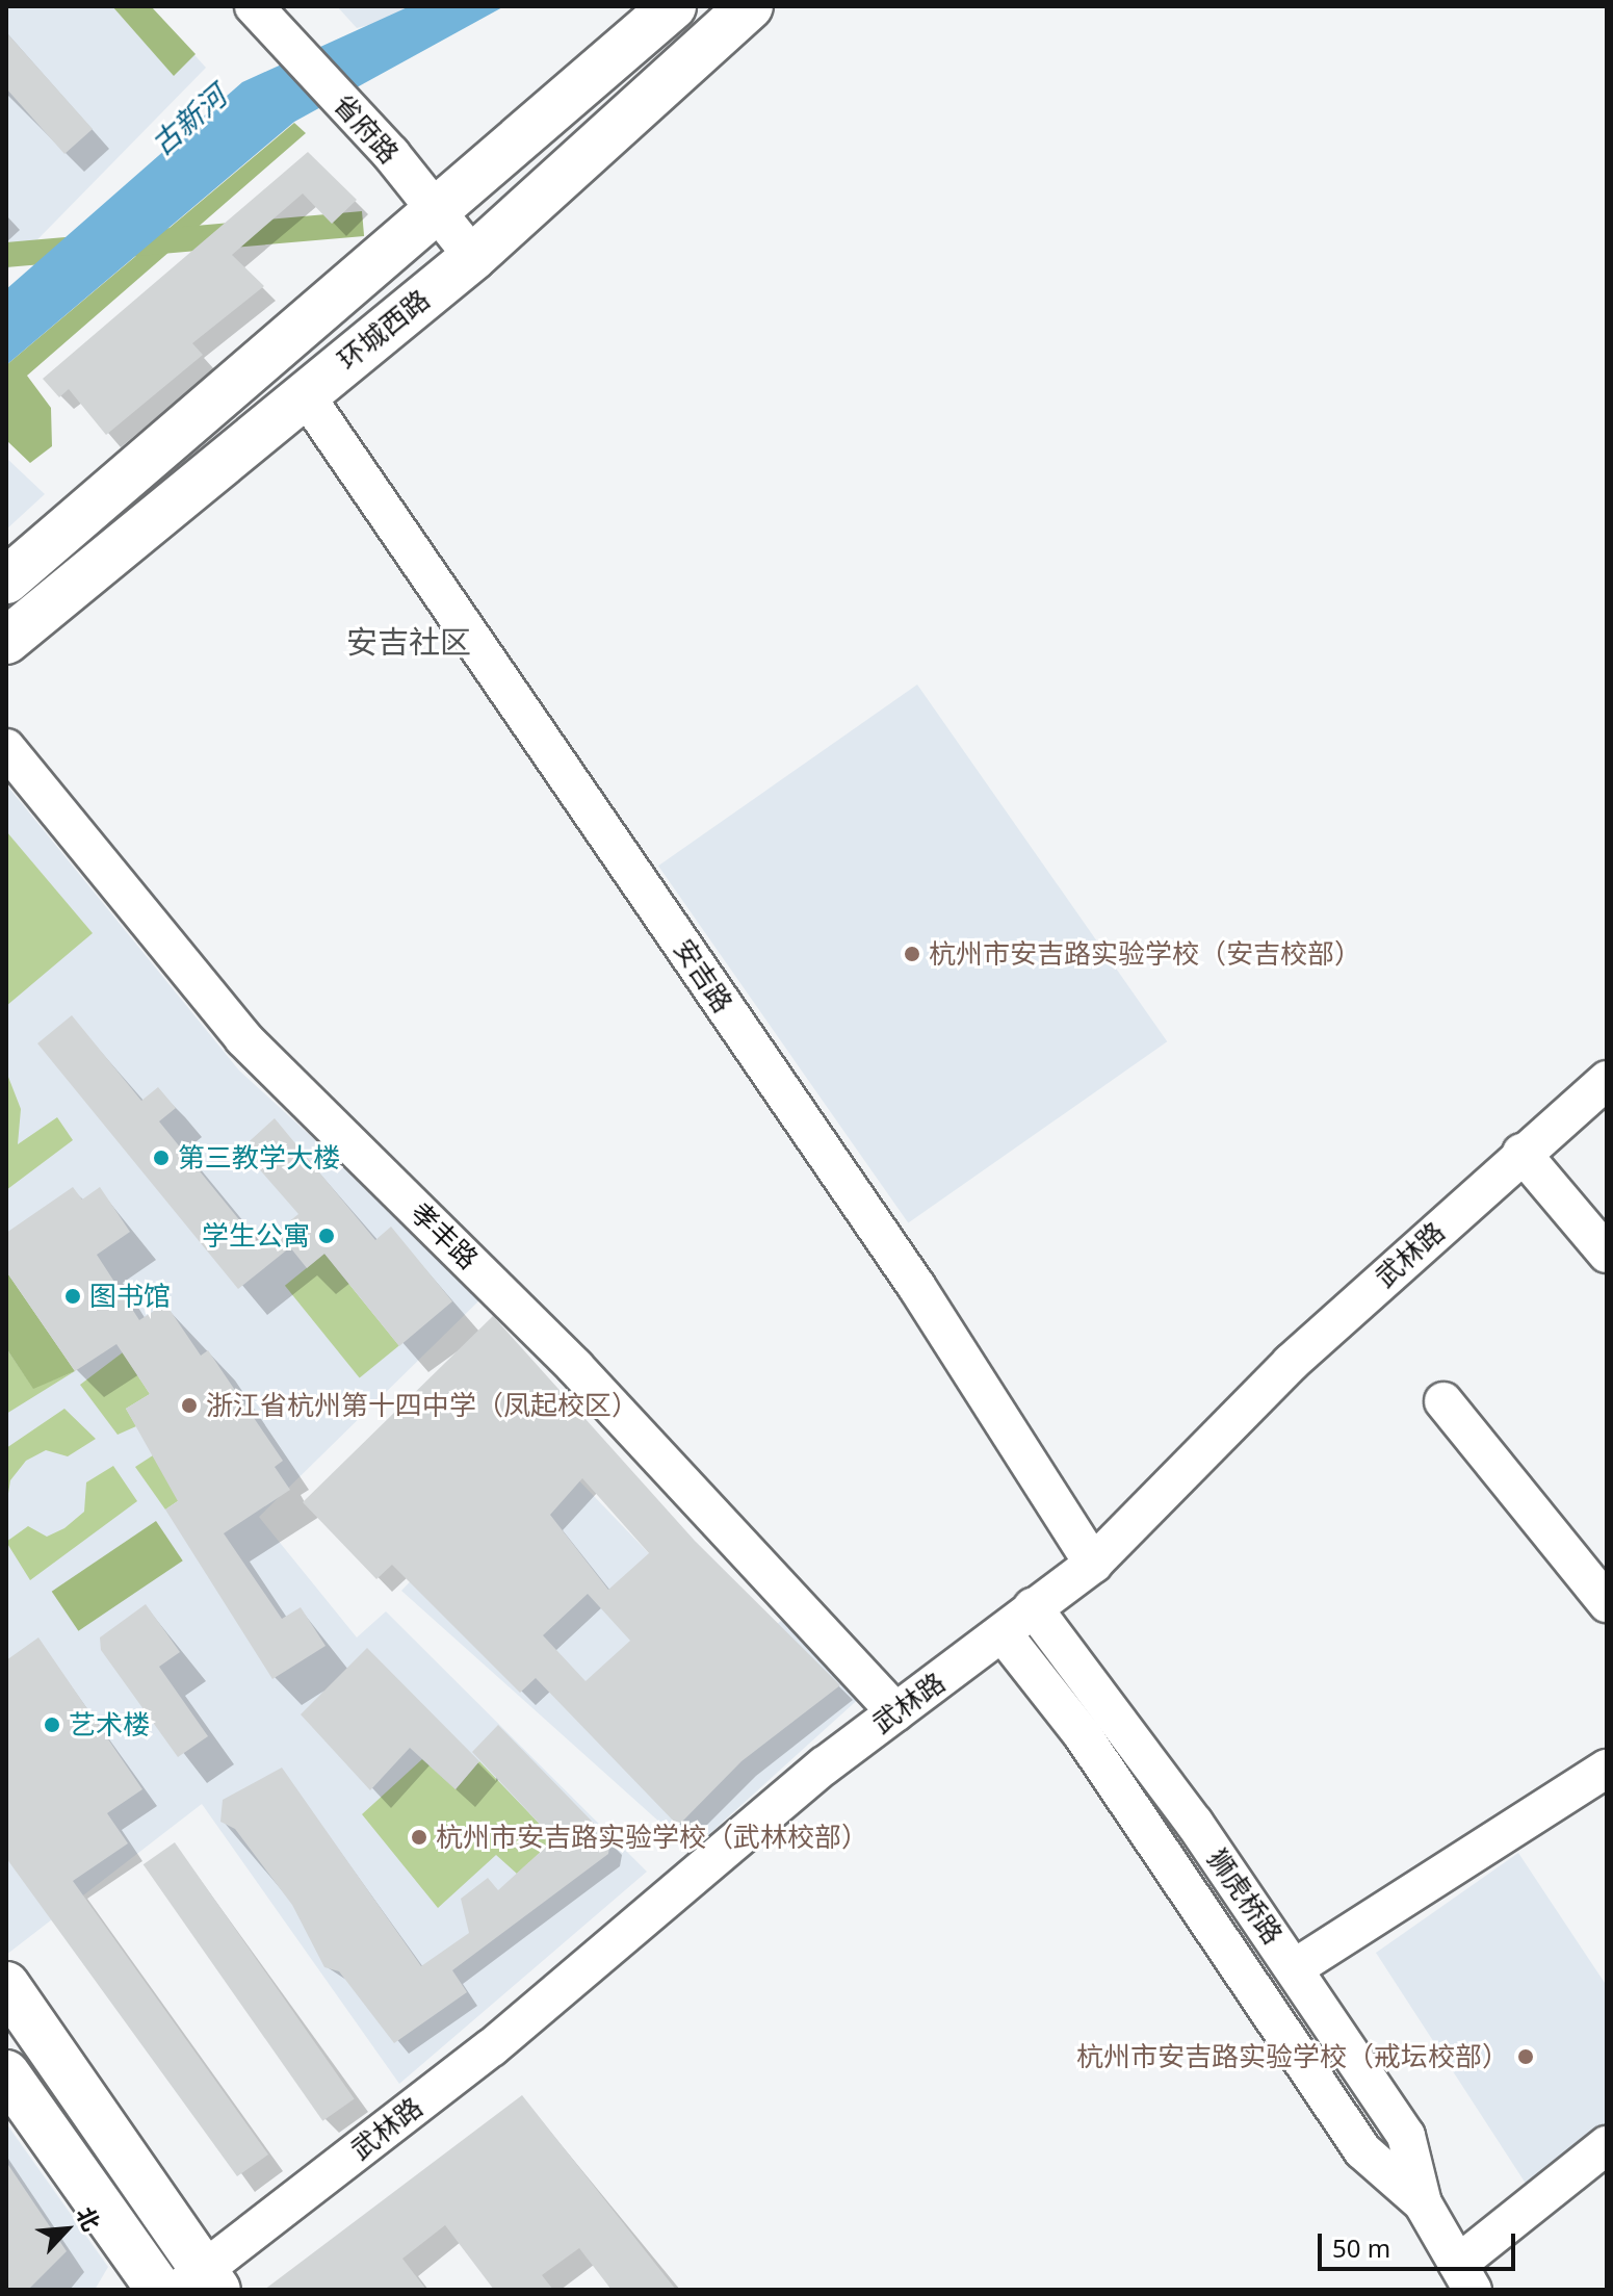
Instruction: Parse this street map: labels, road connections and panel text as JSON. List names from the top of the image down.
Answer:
{
  "streets": {
    "main road": ["环城西路"],
    "street": [
      "省府路",
      "安吉路",
      "孝丰路",
      "武林路",
      "狮虎桥路"
    ]
  },
  "crossings": [
    ["省府路", "环城西路"],
    ["环城西路", "安吉路"],
    ["安吉路", "武林路"],
    ["孝丰路", "武林路"],
    ["武林路", "狮虎桥路"]
  ],
  "districts": ["安吉社区"],
  "water": ["古新河"],
  "places": [
    "杭州市安吉路实验学校（安吉校部）",
    "第三教学大楼",
    "学生公寓",
    "图书馆",
    "浙江省杭州第十四中学（凤起校区）",
    "艺术楼",
    "杭州市安吉路实验学校（武林校部）",
    "杭州市安吉路实验学校（戒坛校部）"
  ],
  "scale_bar": "50 m",
  "north": "top right"
}
